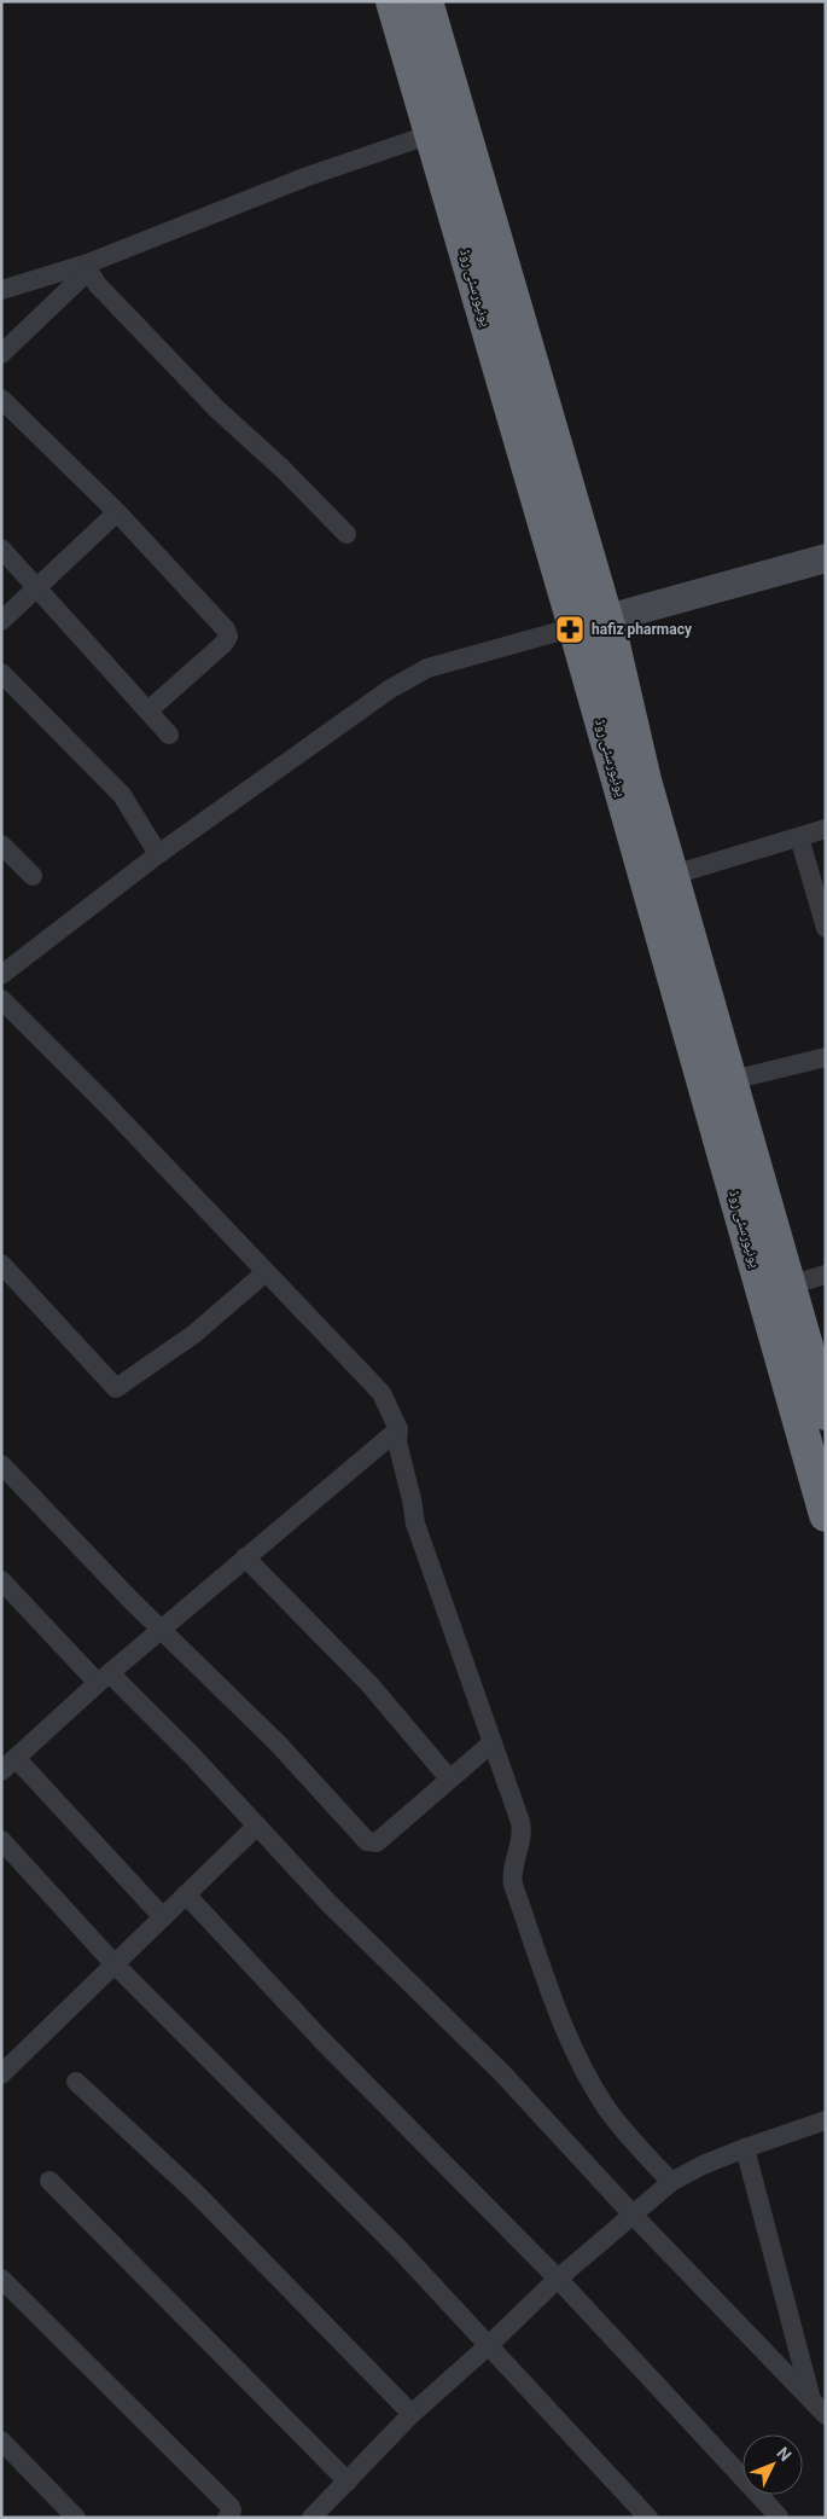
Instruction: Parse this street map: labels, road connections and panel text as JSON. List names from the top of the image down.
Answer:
{
  "streets": {
    "highway": ["یونیورسٹی روڈ"]
  },
  "places": {
    "pharmacy": ["hafiz pharmacy"]
  },
  "north": "top right"
}
